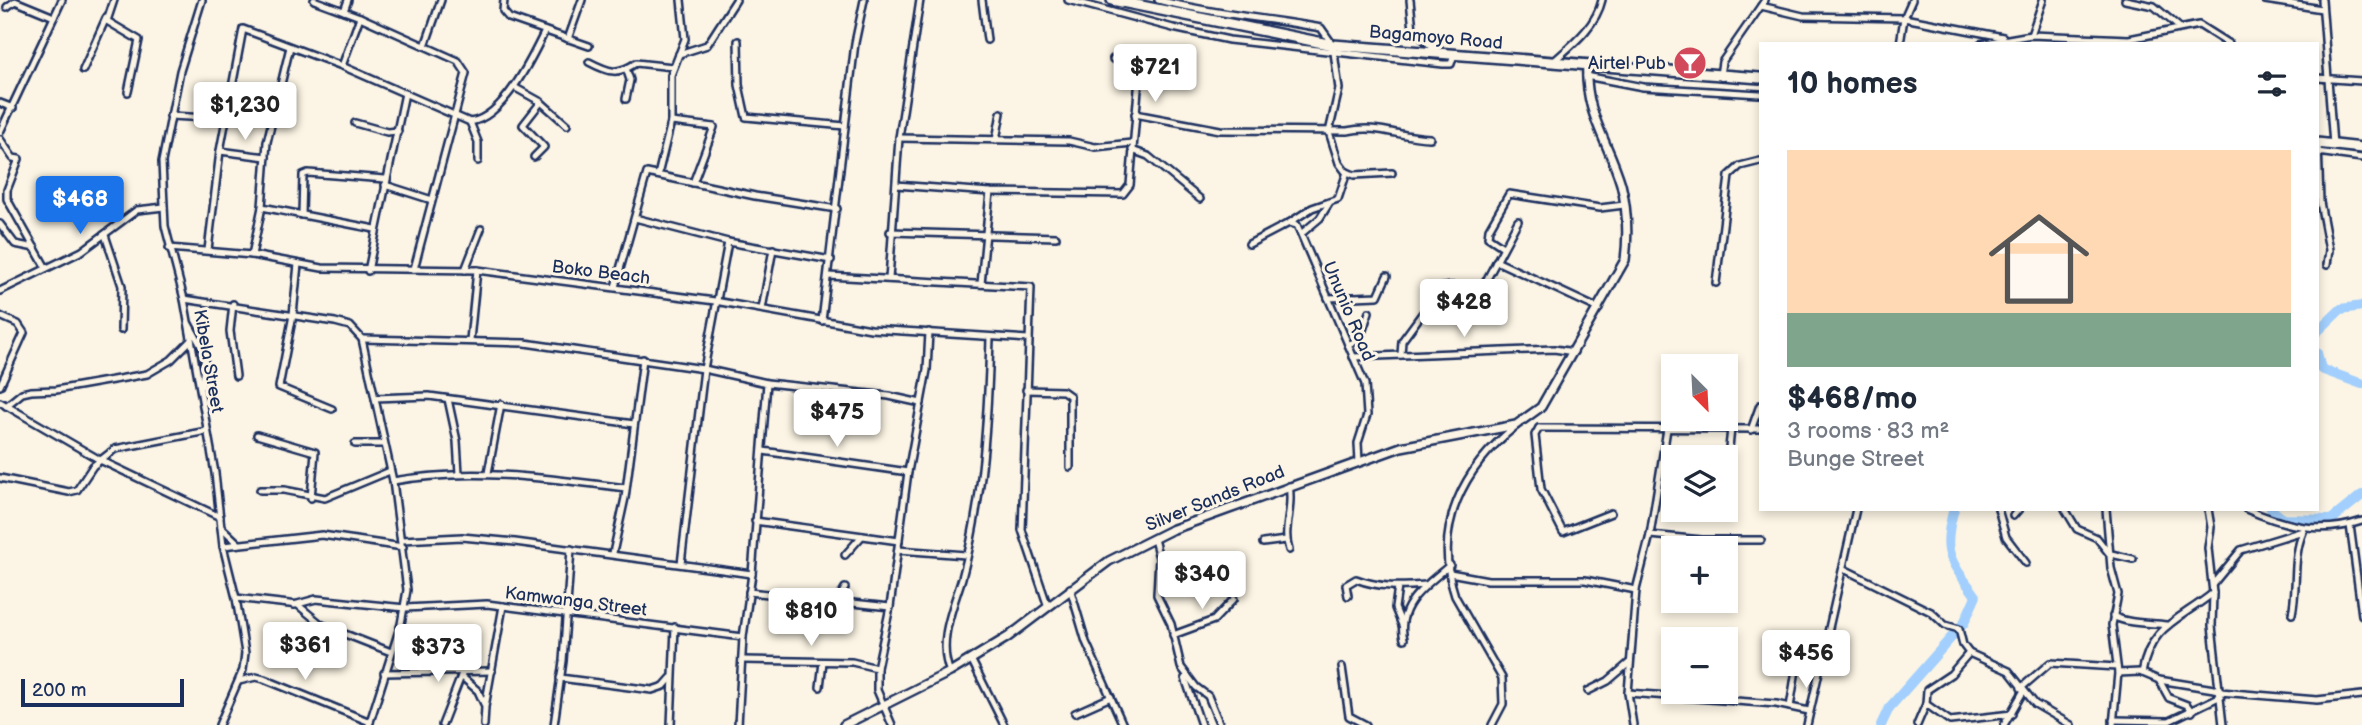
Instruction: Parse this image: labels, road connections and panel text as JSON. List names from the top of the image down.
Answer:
{
  "streets": {
    "highway": ["Bagamoyo Road"],
    "street": [
      "Boko Beach",
      "Ununio Road",
      "Kibela Street",
      "Silver Sands Road",
      "Kamwanga Street"
    ]
  },
  "crossings": [
    ["Boko Beach", "Kibela Street"],
    ["Ununio Road", "Silver Sands Road"]
  ],
  "places": {
    "bar": ["Airtel Pub"]
  },
  "scale_bar": "200 m",
  "north": "bottom right",
  "page": {
    "heading": "10 homes",
    "price": [
      "$721",
      "$1,230",
      "$468",
      "$428",
      "$475",
      "$340",
      "$810",
      "$361",
      "$373",
      "$456"
    ],
    "list": [
      {
        "name": "$468/mo",
        "note": "3 rooms · 83 m² · Bunge Street"
      }
    ],
    "map_buttons": ["+", "−"],
    "scale": "200 m"
  }
}
